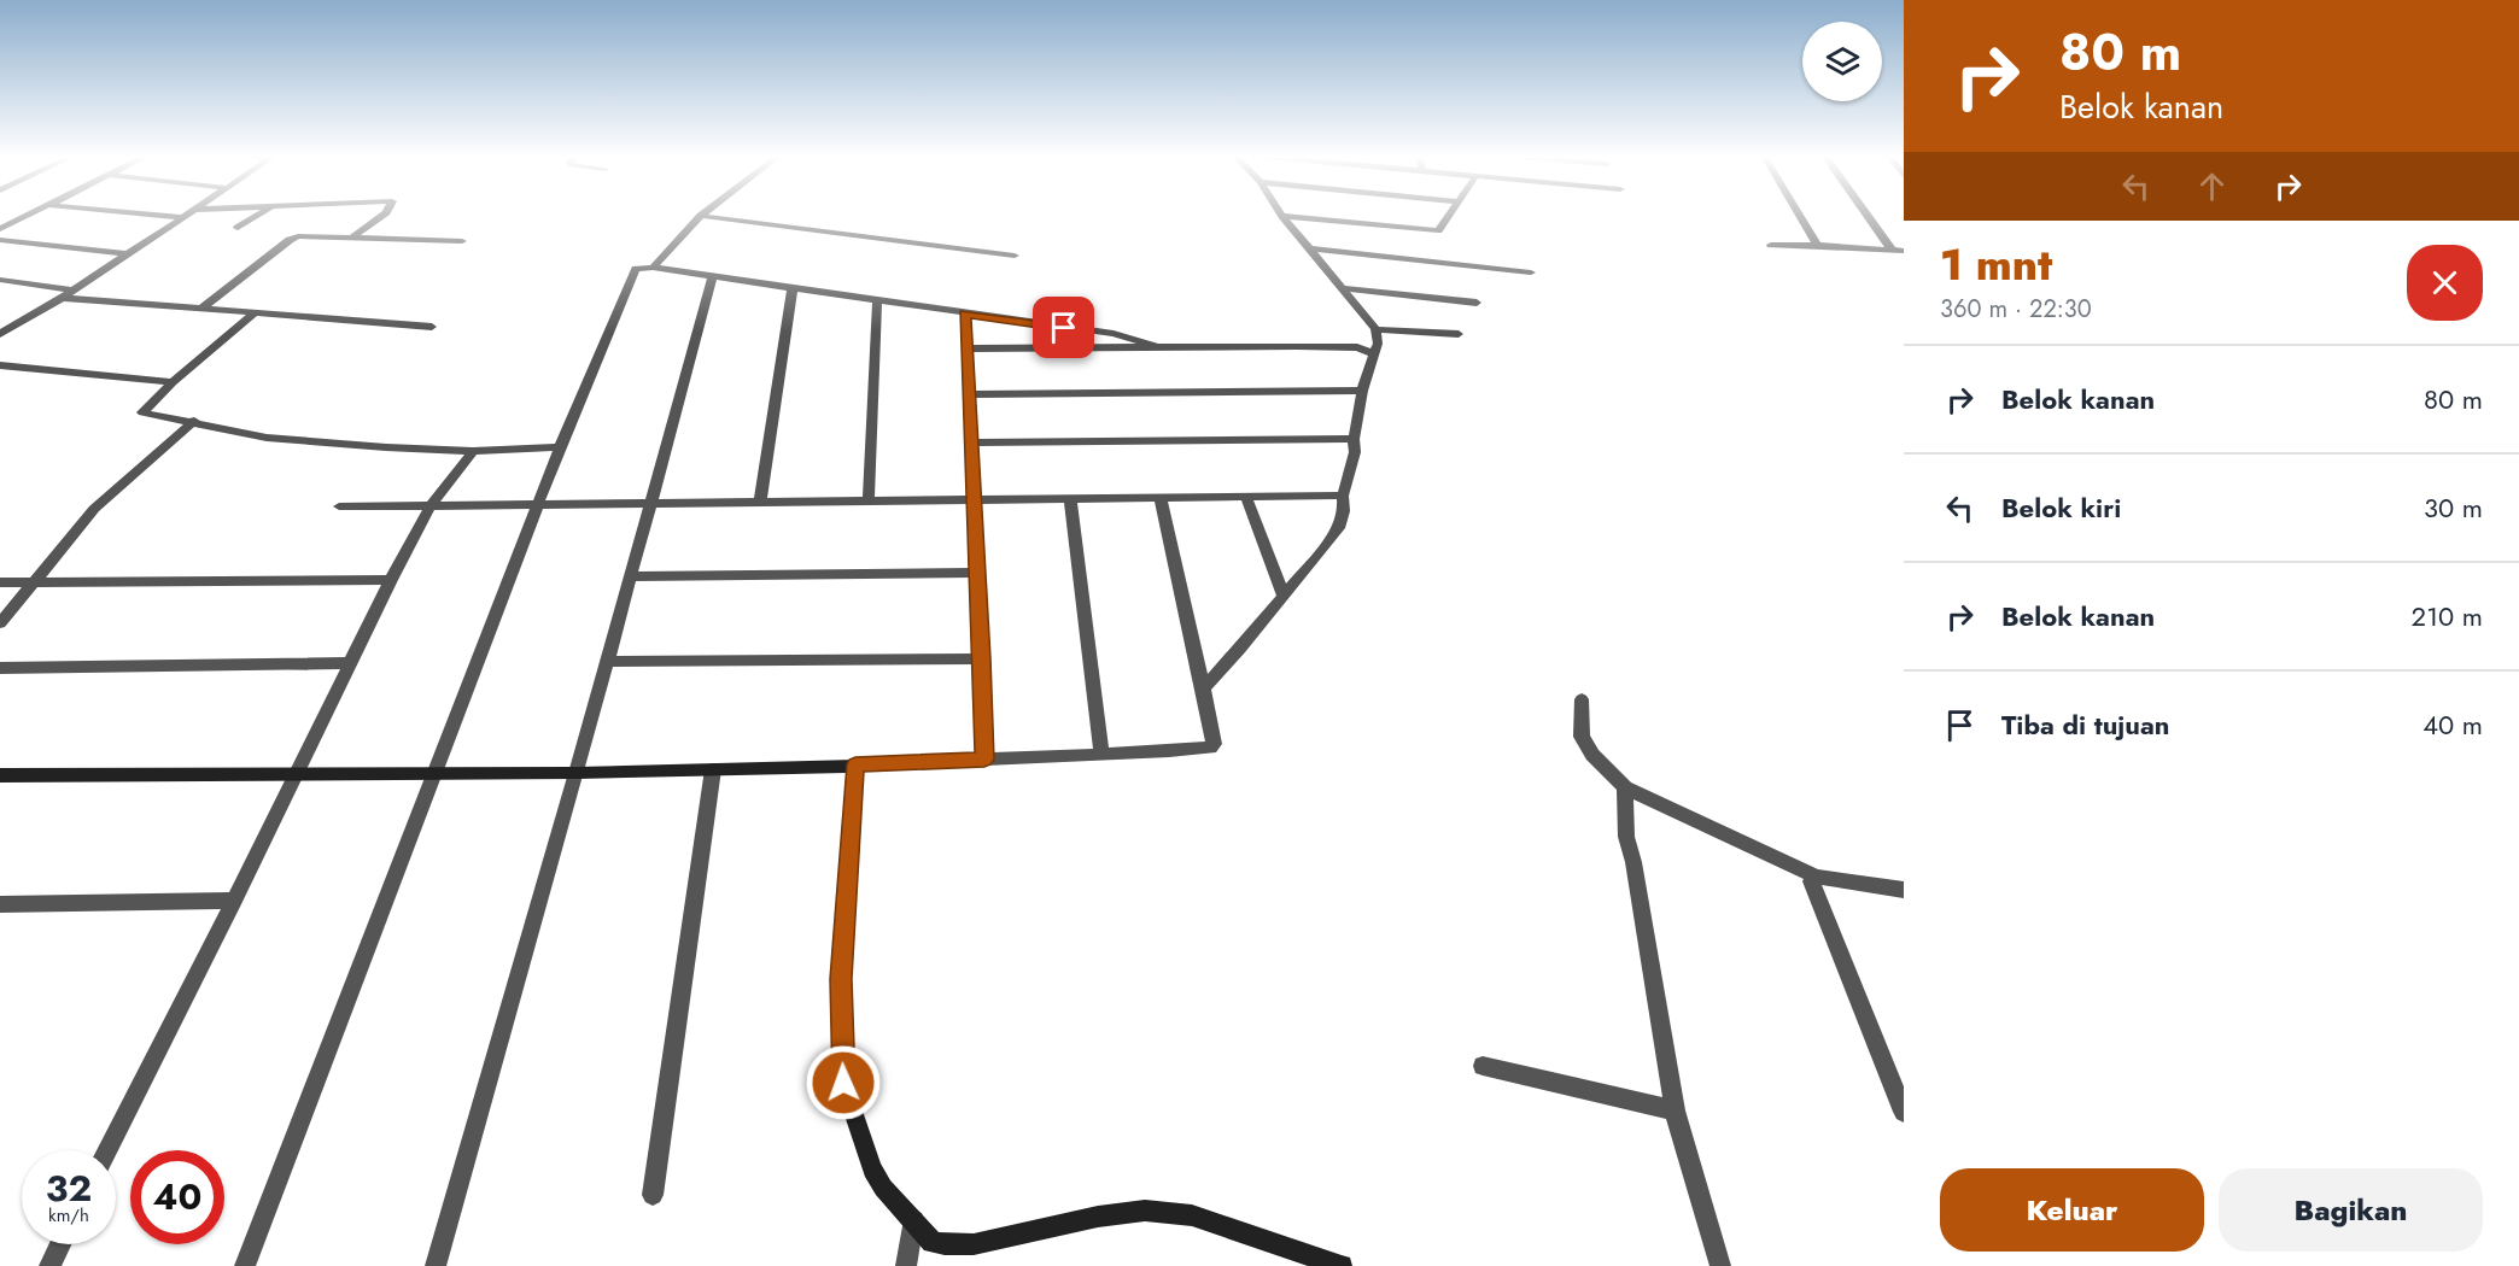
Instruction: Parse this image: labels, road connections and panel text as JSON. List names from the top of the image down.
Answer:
{
  "page": {
    "turn": ["80 m", "Belok kanan"],
    "heading": ["1 mnt", "360 m · 22:30"],
    "list": [
      {
        "name": "Belok kanan",
        "value": "80 m"
      },
      {
        "name": "Belok kiri",
        "value": "30 m"
      },
      {
        "name": "Belok kanan",
        "value": "210 m"
      },
      {
        "name": "Tiba di tujuan",
        "value": "40 m"
      }
    ],
    "speed": "32 km/h",
    "limit": "40",
    "buttons": ["Keluar", "Bagikan"]
  }
}
